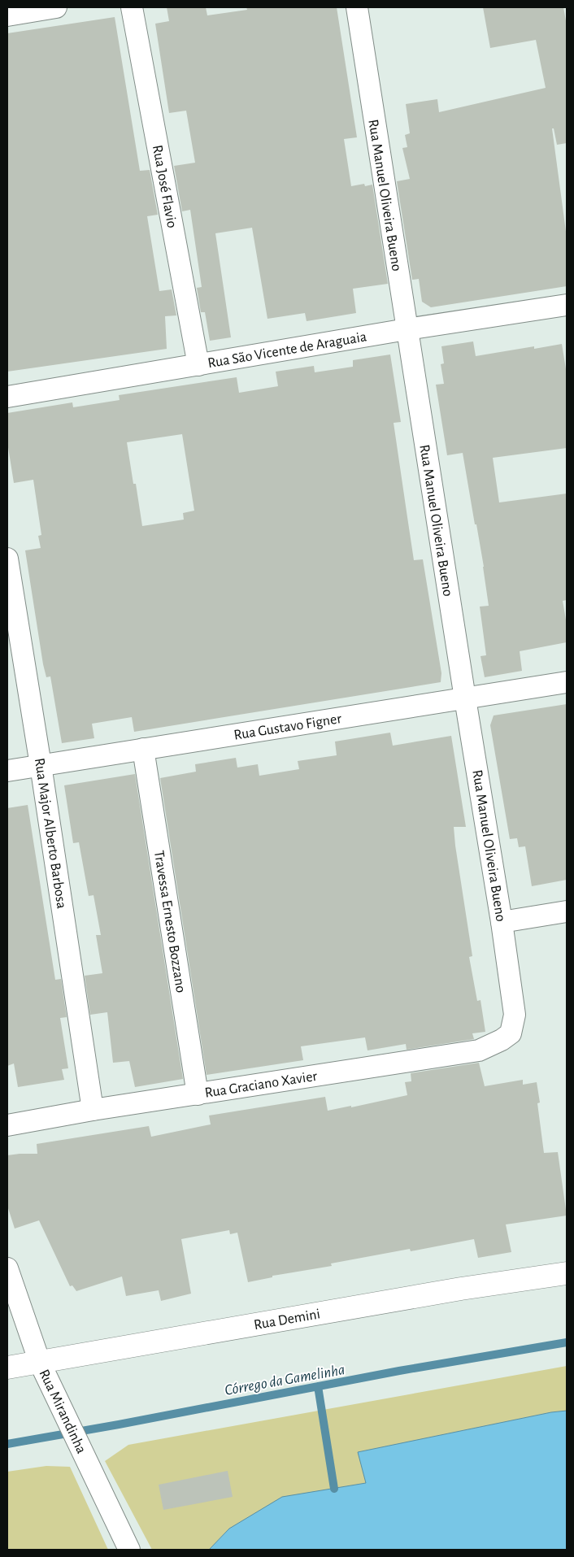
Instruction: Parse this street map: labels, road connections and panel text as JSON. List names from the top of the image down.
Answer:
{
  "streets": {
    "street": [
      "Rua José Flavio",
      "Rua Manuel Oliveira Bueno",
      "Rua São Vicente de Araguaia",
      "Rua Gustavo Figner",
      "Rua Major Alberto Barbosa",
      "Travessa Ernesto Bozzano",
      "Rua Graciano Xavier",
      "Rua Demini",
      "Rua Mirandinha"
    ]
  },
  "crossings": [
    ["Rua José Flavio", "Rua São Vicente de Araguaia"],
    ["Rua Manuel Oliveira Bueno", "Rua São Vicente de Araguaia"],
    ["Rua Manuel Oliveira Bueno", "Rua Gustavo Figner"],
    ["Rua Manuel Oliveira Bueno", "Rua Graciano Xavier"],
    ["Rua Gustavo Figner", "Rua Major Alberto Barbosa"],
    ["Rua Gustavo Figner", "Travessa Ernesto Bozzano"],
    ["Rua Major Alberto Barbosa", "Rua Graciano Xavier"],
    ["Travessa Ernesto Bozzano", "Rua Graciano Xavier"],
    ["Rua Demini", "Rua Mirandinha"]
  ],
  "water": ["Córrego da Gamelinha"]
}
